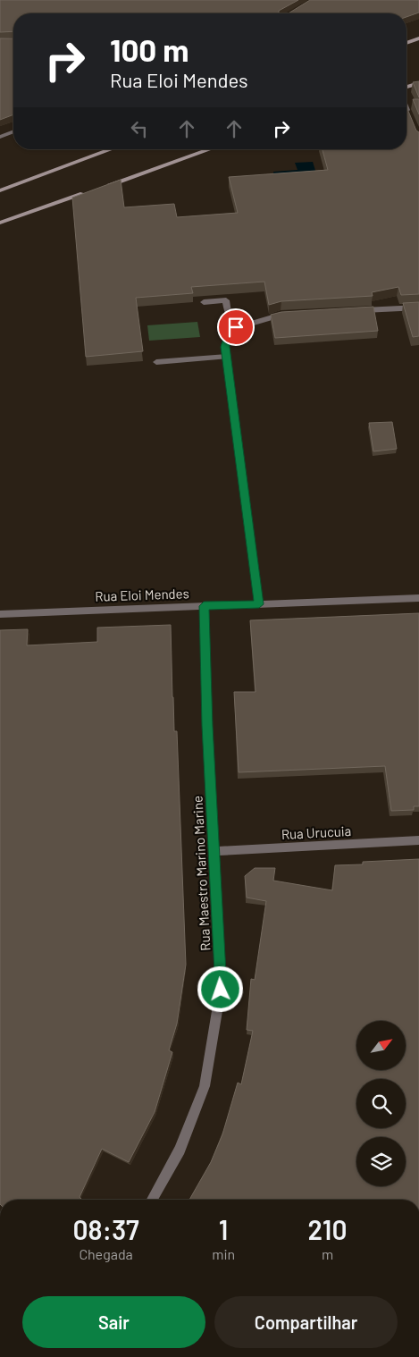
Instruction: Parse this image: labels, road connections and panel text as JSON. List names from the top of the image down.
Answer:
{
  "streets": {
    "street": ["Rua Eloi Mendes", "Rua Urucuia", "Rua Maestro Marino Marine"]
  },
  "crossings": [
    ["Rua Eloi Mendes", "Rua Maestro Marino Marine"],
    ["Rua Urucuia", "Rua Maestro Marino Marine"]
  ],
  "north": "top right",
  "page": {
    "turn": ["100 m", "Rua Eloi Mendes"],
    "eta": [
      "08:37",
      "Chegada",
      "1",
      "min",
      "210",
      "m"
    ],
    "buttons": ["Sair", "Compartilhar"]
  }
}
